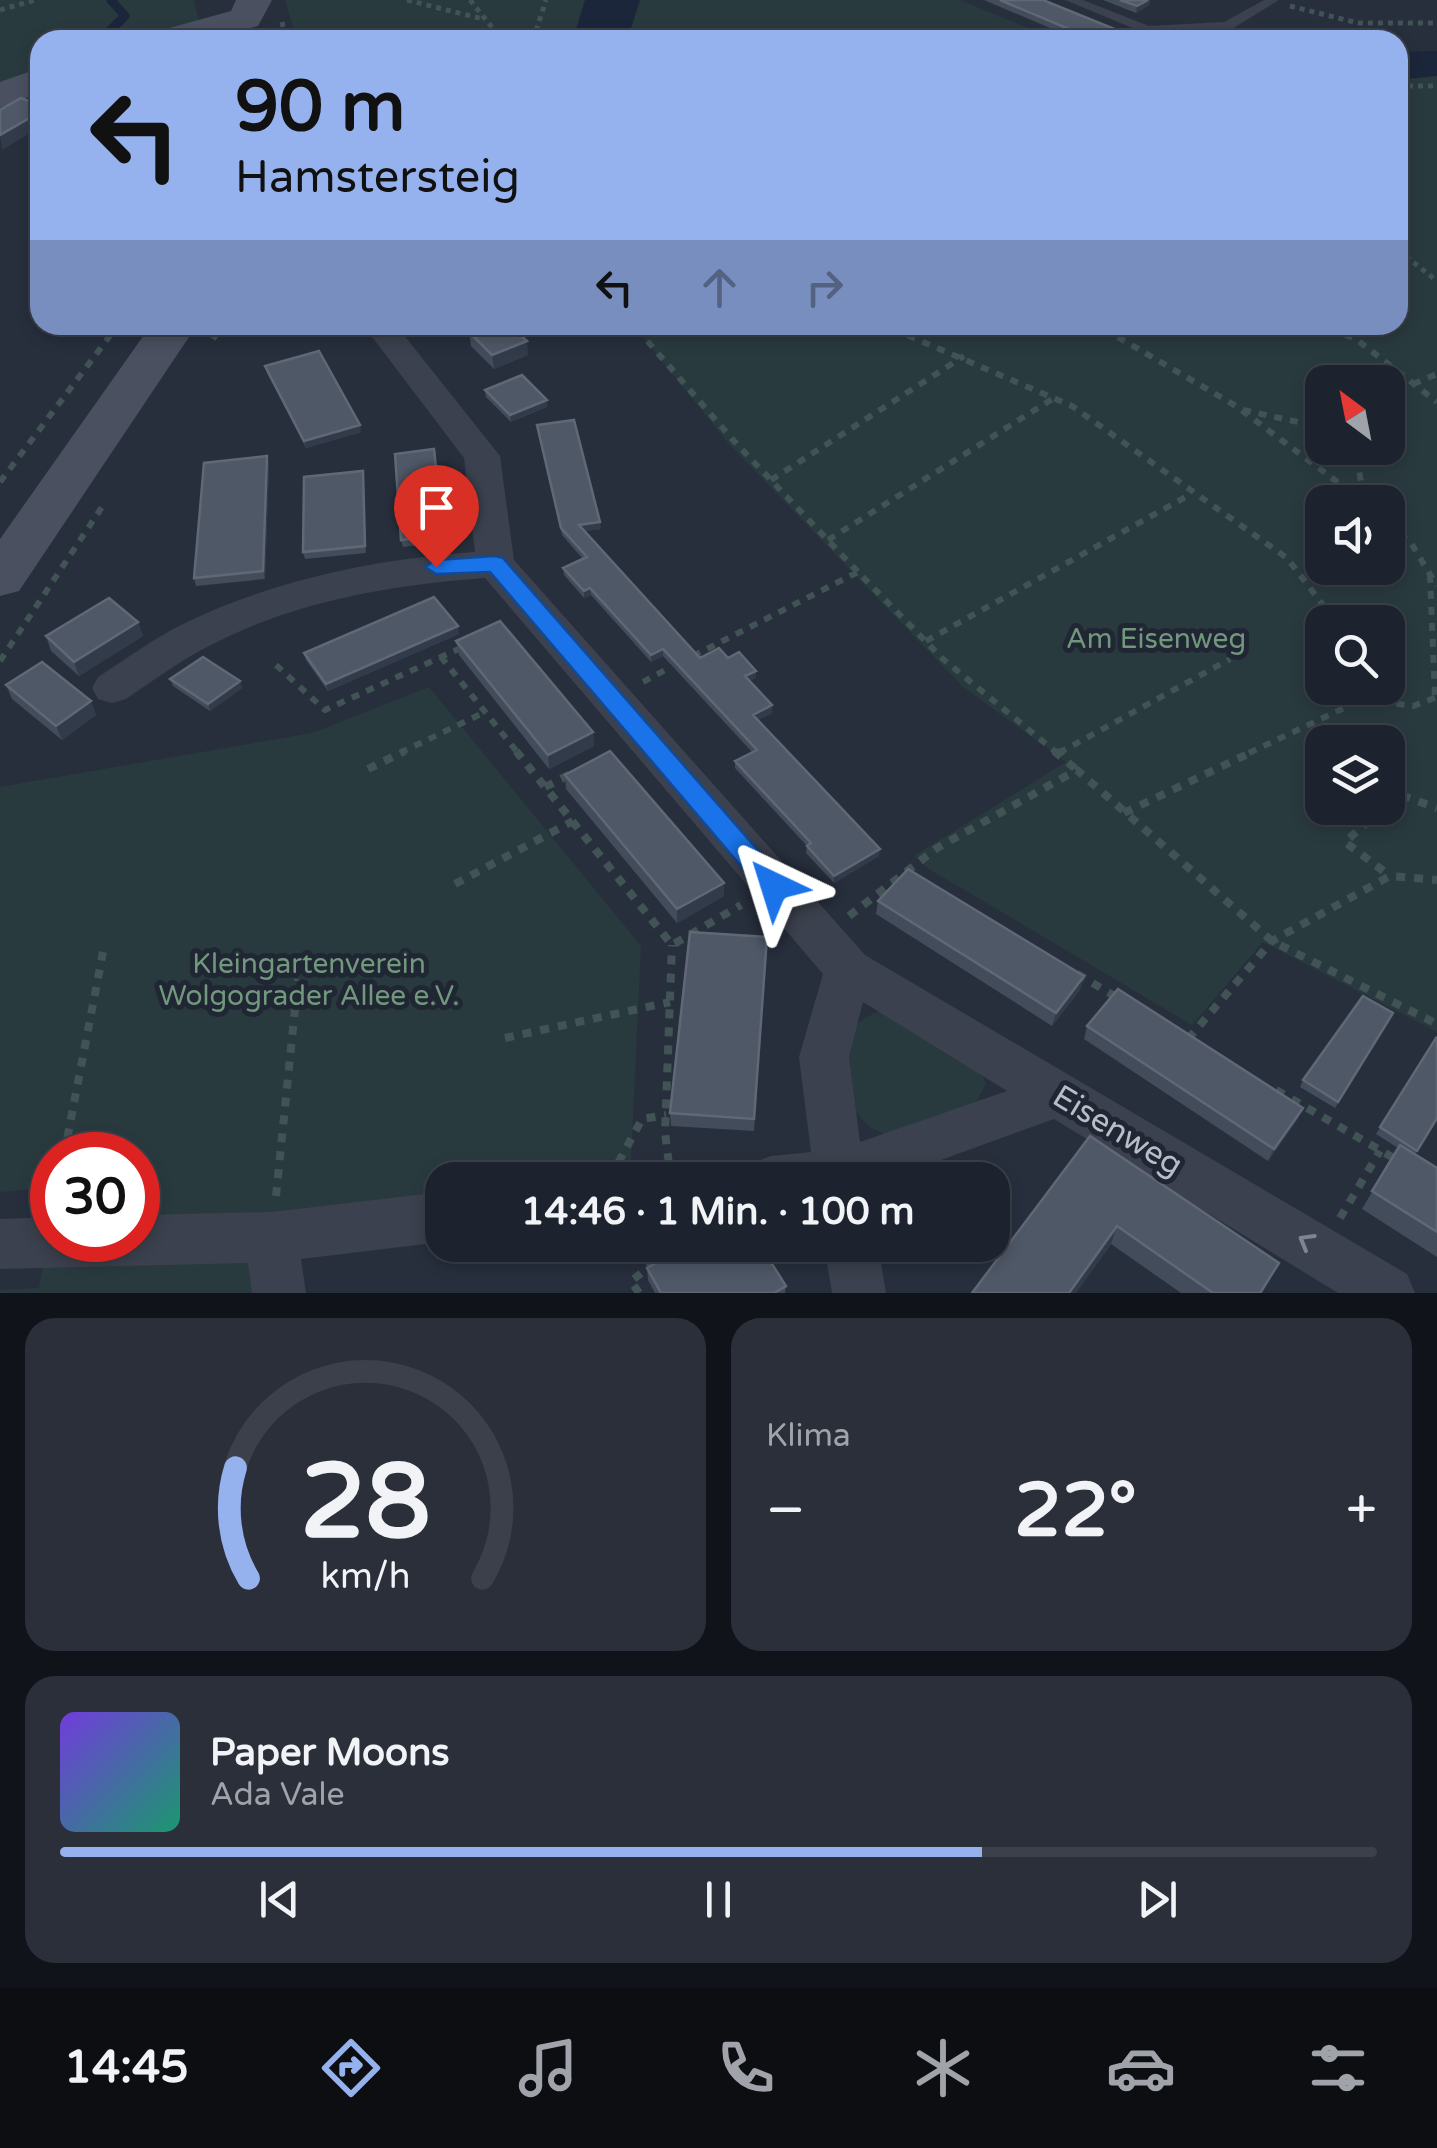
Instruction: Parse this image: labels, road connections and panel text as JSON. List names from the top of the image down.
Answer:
{
  "streets": {
    "street": ["Eisenweg"]
  },
  "parks": ["Am Eisenweg", "Kleingartenverein Wolgograder Allee e.V."],
  "north": "top left",
  "page": {
    "turn": ["90 m", "Hamstersteig"],
    "limit": "30",
    "trip": "14:46 · 1 Min. · 100 m",
    "tile": "Klima",
    "heat": ["−", "22°", "+"],
    "song": ["Paper Moons", "Ada Vale"],
    "tabs": "14:45",
    "gauge": ["28", "km/h"]
  }
}
